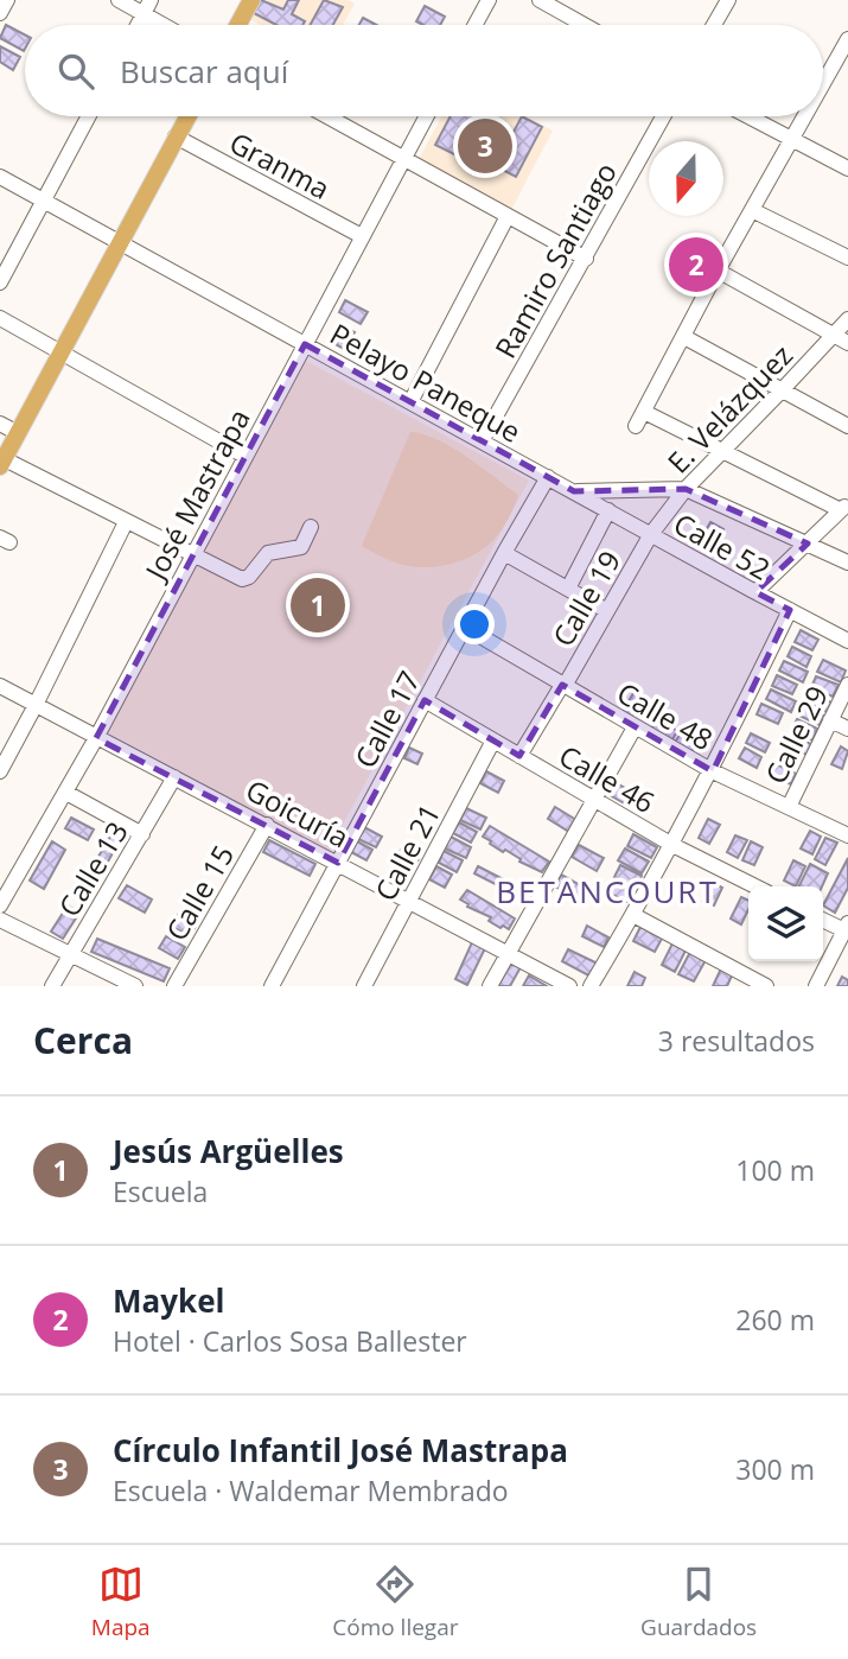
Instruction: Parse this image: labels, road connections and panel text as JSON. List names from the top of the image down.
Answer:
{
  "streets": {
    "street": [
      "Granma",
      "Ramiro Santiago",
      "Pelayo Paneque",
      "E. Velázquez",
      "José Mastrapa",
      "Calle 52",
      "Calle 19",
      "Calle 48",
      "Calle 17",
      "Calle 29",
      "Calle 46",
      "Goicuría",
      "Calle 21",
      "Calle 13",
      "Calle 15"
    ]
  },
  "crossings": [
    ["Granma", "José Mastrapa"],
    ["Ramiro Santiago", "Pelayo Paneque"],
    ["Pelayo Paneque", "E. Velázquez"],
    ["Pelayo Paneque", "José Mastrapa"],
    ["Pelayo Paneque", "Calle 52"],
    ["Pelayo Paneque", "Calle 17"],
    ["E. Velázquez", "Calle 52"],
    ["E. Velázquez", "Calle 19"],
    ["José Mastrapa", "Goicuría"],
    ["Calle 52", "Calle 19"],
    ["Calle 19", "Calle 48"],
    ["Calle 19", "Calle 46"],
    ["Calle 48", "Calle 17"],
    ["Calle 48", "Calle 29"],
    ["Calle 17", "Calle 46"],
    ["Calle 17", "Goicuría"],
    ["Calle 46", "Calle 21"],
    ["Goicuría", "Calle 21"],
    ["Goicuría", "Calle 13"],
    ["Goicuría", "Calle 15"]
  ],
  "districts": ["BETANCOURT"],
  "north": "bottom",
  "page": {
    "search": "Buscar aquí",
    "pins": ["3", "2", "1"],
    "heading": ["Cerca", "3 resultados"],
    "list": [
      {
        "mark": "1",
        "name": "Jesús Argüelles",
        "note": "Escuela",
        "value": "100 m"
      },
      {
        "mark": "2",
        "name": "Maykel",
        "note": "Hotel · Carlos Sosa Ballester",
        "value": "260 m"
      },
      {
        "mark": "3",
        "name": "Círculo Infantil José Mastrapa",
        "note": "Escuela · Waldemar Membrado",
        "value": "300 m"
      }
    ],
    "nav": ["Mapa", "Cómo llegar", "Guardados"]
  }
}
